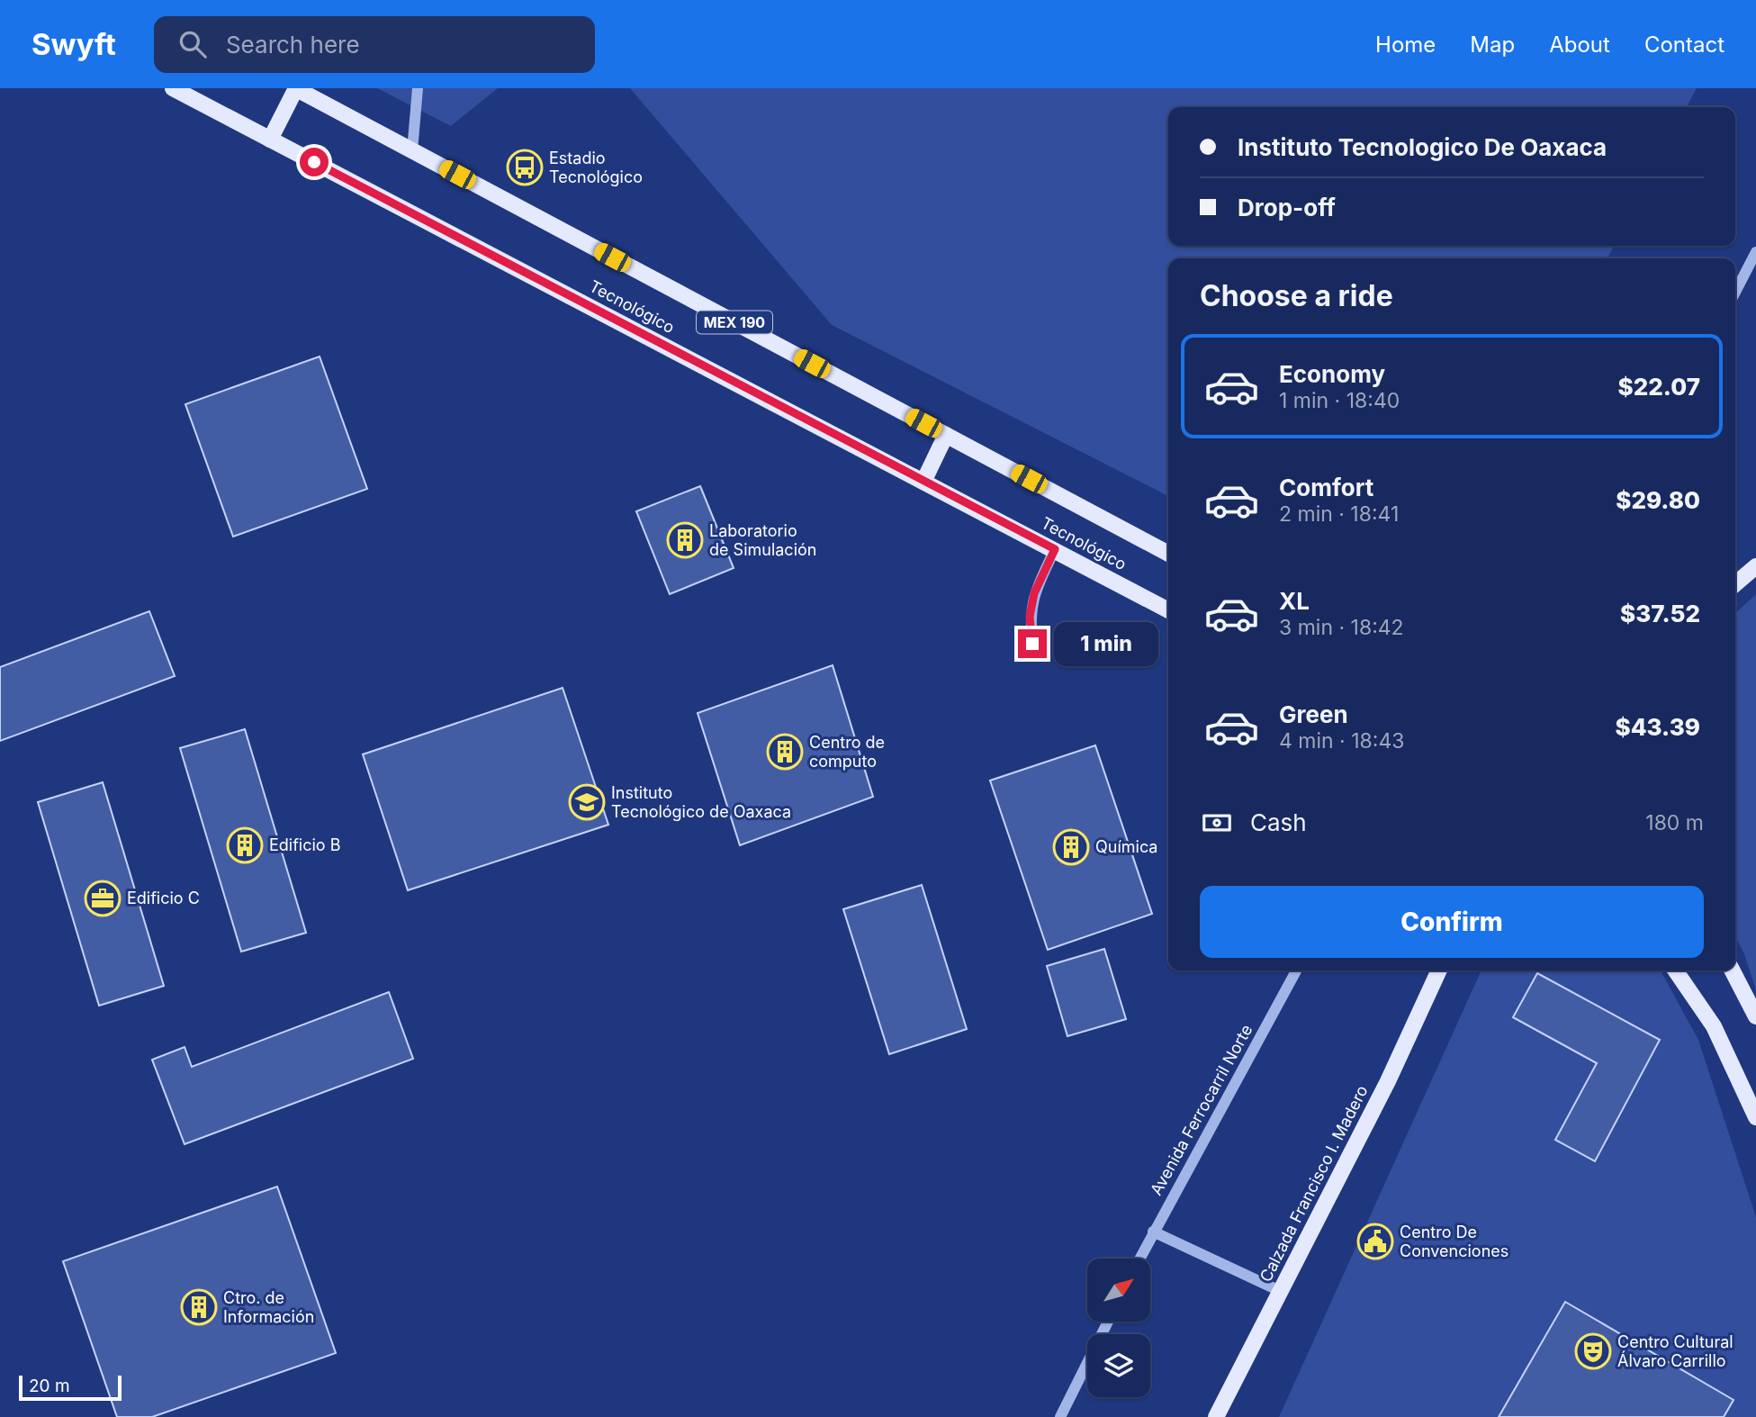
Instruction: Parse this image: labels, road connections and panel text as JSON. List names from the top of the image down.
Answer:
{
  "streets": {
    "main road": ["Tecnológico", "MEX 190", "Calzada Francisco I. Madero"],
    "street": ["Avenida Ferrocarril Norte"]
  },
  "places": {
    "bus stop": ["Estadio Tecnológico"],
    "building": [
      "Laboratorio de Simulación",
      "Centro de computo",
      "Edificio B",
      "Química",
      "Ctro. de Información"
    ],
    "school or university": ["Instituto Tecnológico de Oaxaca"],
    "office": ["Edificio C"],
    "public building": ["Centro De Convenciones"],
    "theatre": ["Centro Cultural Álvaro Carrillo"]
  },
  "scale_bar": "20 m",
  "north": "top right",
  "page": {
    "header": "Swyft",
    "search": "Search here",
    "nav": [
      "Home",
      "Map",
      "About",
      "Contact"
    ],
    "banner": ["Instituto Tecnologico De Oaxaca", "Drop-off"],
    "heading": "Choose a ride",
    "list": [
      {
        "name": "Economy",
        "note": "1 min · 18:40",
        "value": "$22.07"
      },
      {
        "name": "Comfort",
        "note": "2 min · 18:41",
        "value": "$29.80"
      },
      {
        "name": "XL",
        "note": "3 min · 18:42",
        "value": "$37.52"
      },
      {
        "name": "Green",
        "note": "4 min · 18:43",
        "value": "$43.39"
      }
    ],
    "bubble": "1 min",
    "pay": ["Cash", "180 m"],
    "buttons": "Confirm",
    "scale": "20 m"
  }
}
